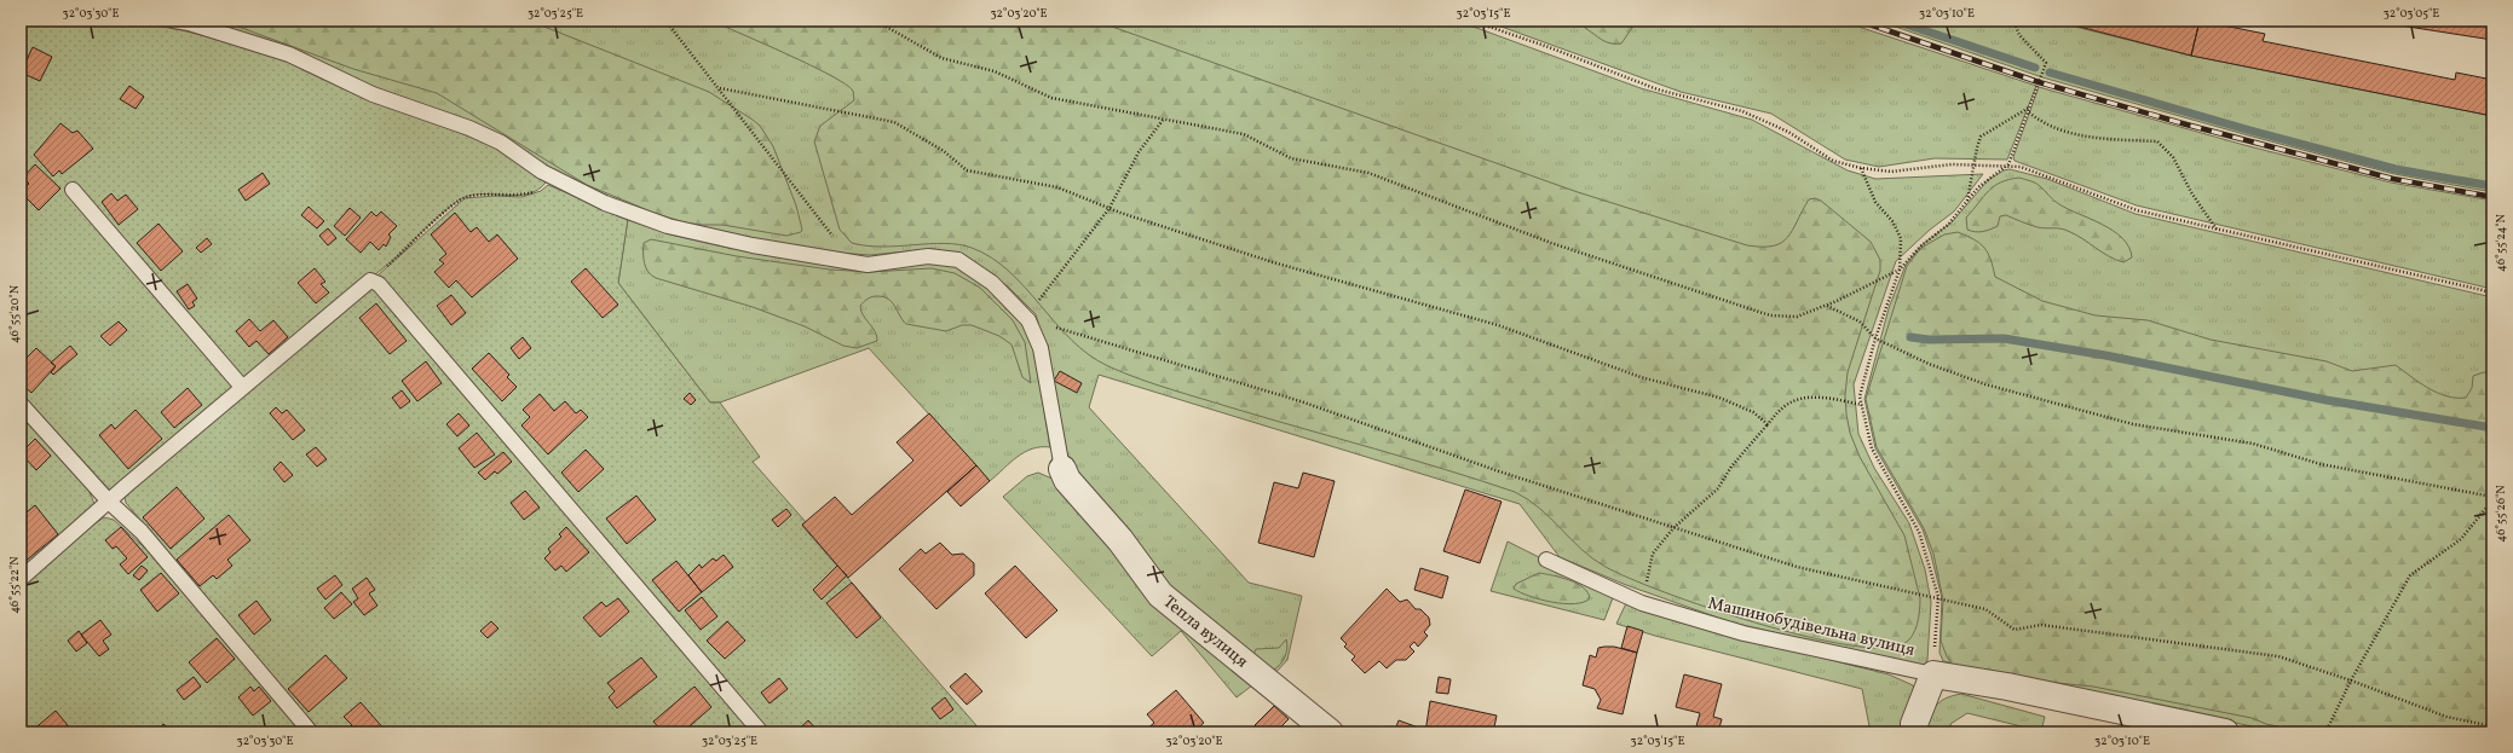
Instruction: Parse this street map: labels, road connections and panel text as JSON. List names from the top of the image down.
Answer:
{
  "streets": {
    "street": ["Тепла вулиця"],
    "lane": ["Машинобудівельна вулиця"]
  },
  "coordinates": [
    "32°03'30\"E",
    "32°03'25\"E",
    "32°03'20\"E",
    "32°03'15\"E",
    "32°03'10\"E",
    "32°03'05\"E",
    "46°55'24\"N",
    "46°55'20\"N",
    "46°55'26\"N",
    "46°55'22\"N"
  ]
}
